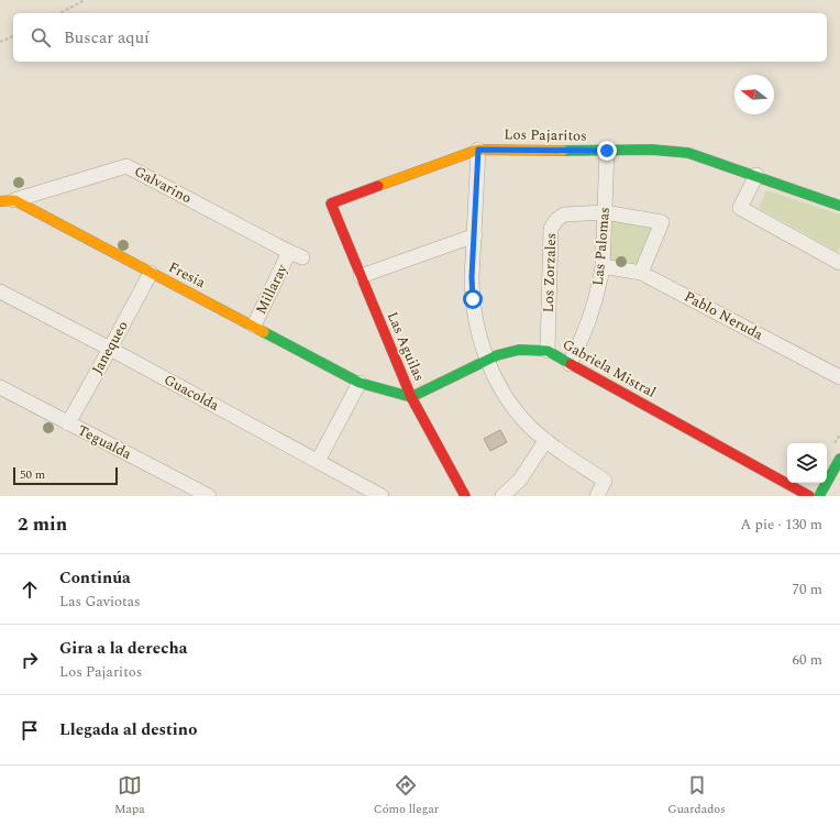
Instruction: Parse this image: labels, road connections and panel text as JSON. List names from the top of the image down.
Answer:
{
  "streets": {
    "street": [
      "Los Pajaritos",
      "Galvarino",
      "Las Palomas",
      "Los Zorzales",
      "Fresia",
      "Millaray",
      "Pablo Neruda",
      "Las Aguilas",
      "Janequeo",
      "Gabriela Mistral",
      "Guacolda",
      "Tegualda"
    ]
  },
  "crossings": [
    ["Los Pajaritos", "Las Palomas"],
    ["Los Pajaritos", "Las Aguilas"],
    ["Galvarino", "Fresia"],
    ["Galvarino", "Millaray"],
    ["Las Palomas", "Los Zorzales"],
    ["Las Palomas", "Pablo Neruda"],
    ["Las Palomas", "Gabriela Mistral"],
    ["Los Zorzales", "Pablo Neruda"],
    ["Los Zorzales", "Gabriela Mistral"],
    ["Fresia", "Millaray"],
    ["Fresia", "Janequeo"],
    ["Las Aguilas", "Gabriela Mistral"],
    ["Janequeo", "Guacolda"],
    ["Janequeo", "Tegualda"]
  ],
  "scale_bar": "50 m",
  "north": "left",
  "page": {
    "search": "Buscar aquí",
    "scale": "50 m",
    "heading": ["2 min", "A pie · 130 m"],
    "list": [
      ["Continúa", "Las Gaviotas", "70 m"],
      ["Gira a la derecha", "Los Pajaritos", "60 m"],
      "Llegada al destino"
    ],
    "nav": ["Mapa", "Cómo llegar", "Guardados"]
  }
}
